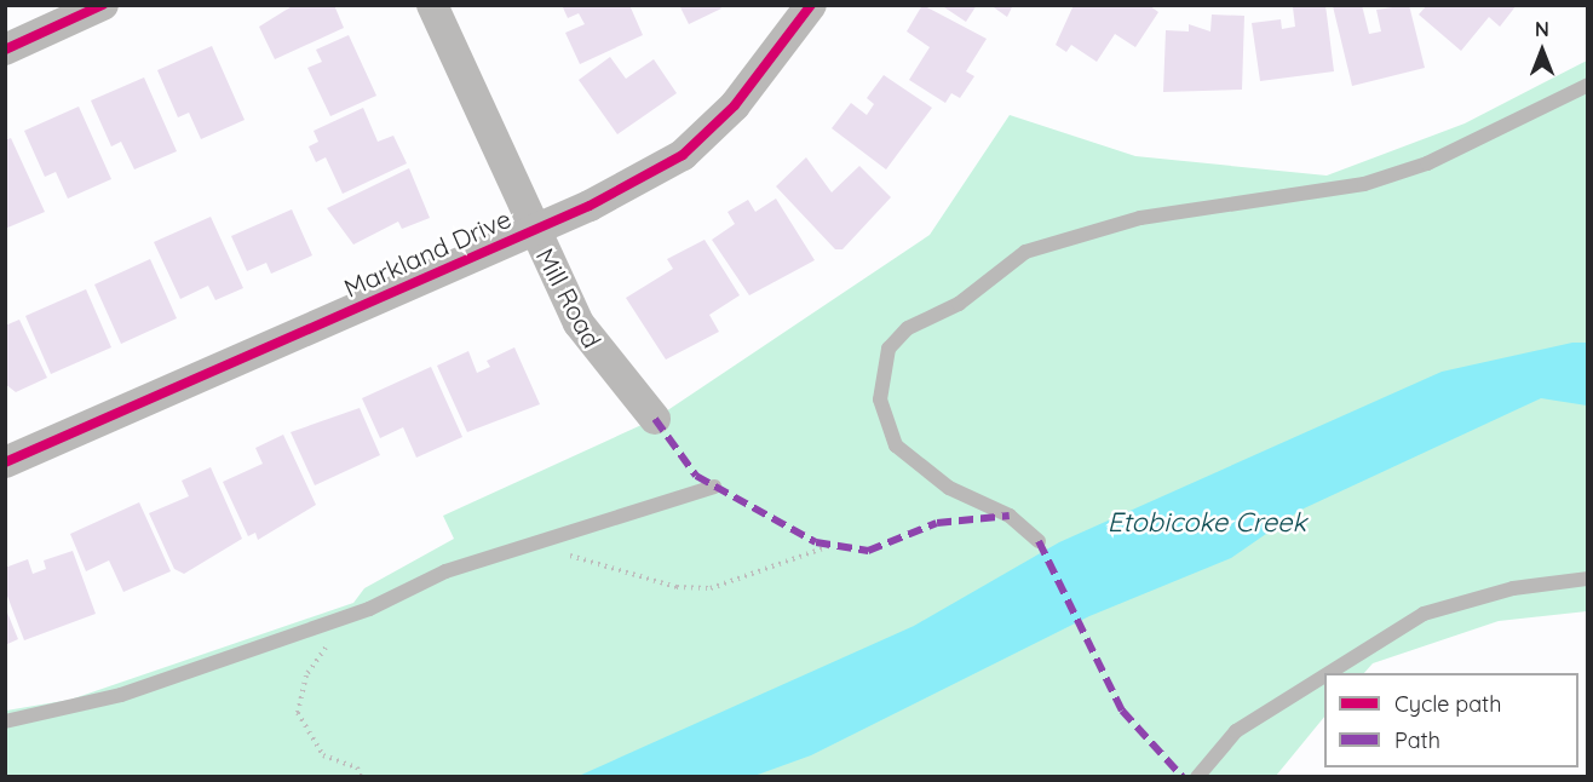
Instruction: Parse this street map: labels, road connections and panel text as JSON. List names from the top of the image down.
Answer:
{
  "streets": {
    "street": ["Markland Drive", "Mill Road"]
  },
  "crossings": [
    ["Markland Drive", "Mill Road"]
  ],
  "water": ["Etobicoke Creek"],
  "legend": ["Cycle path", "Path"],
  "north": "top"
}
